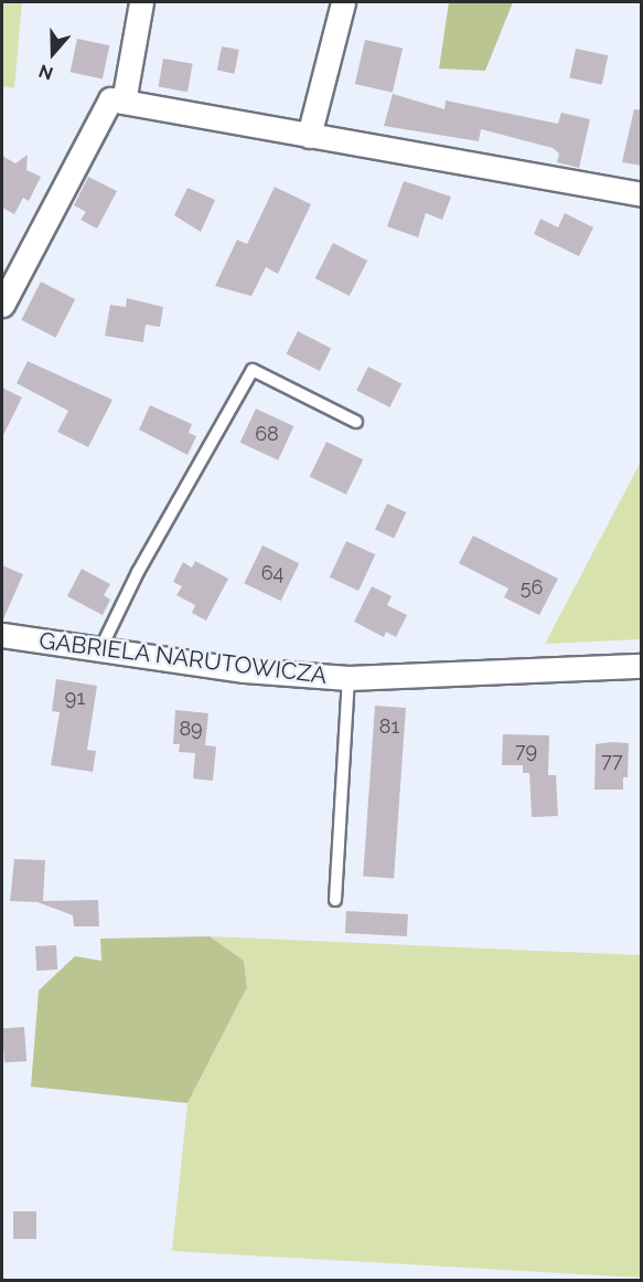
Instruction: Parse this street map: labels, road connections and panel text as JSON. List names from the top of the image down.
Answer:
{
  "streets": {
    "street": ["GABRIELA NARUTOWICZA"]
  },
  "house_numbers": [
    "68",
    "64",
    "56",
    "91",
    "81",
    "89",
    "79",
    "77"
  ],
  "north": "bottom"
}
